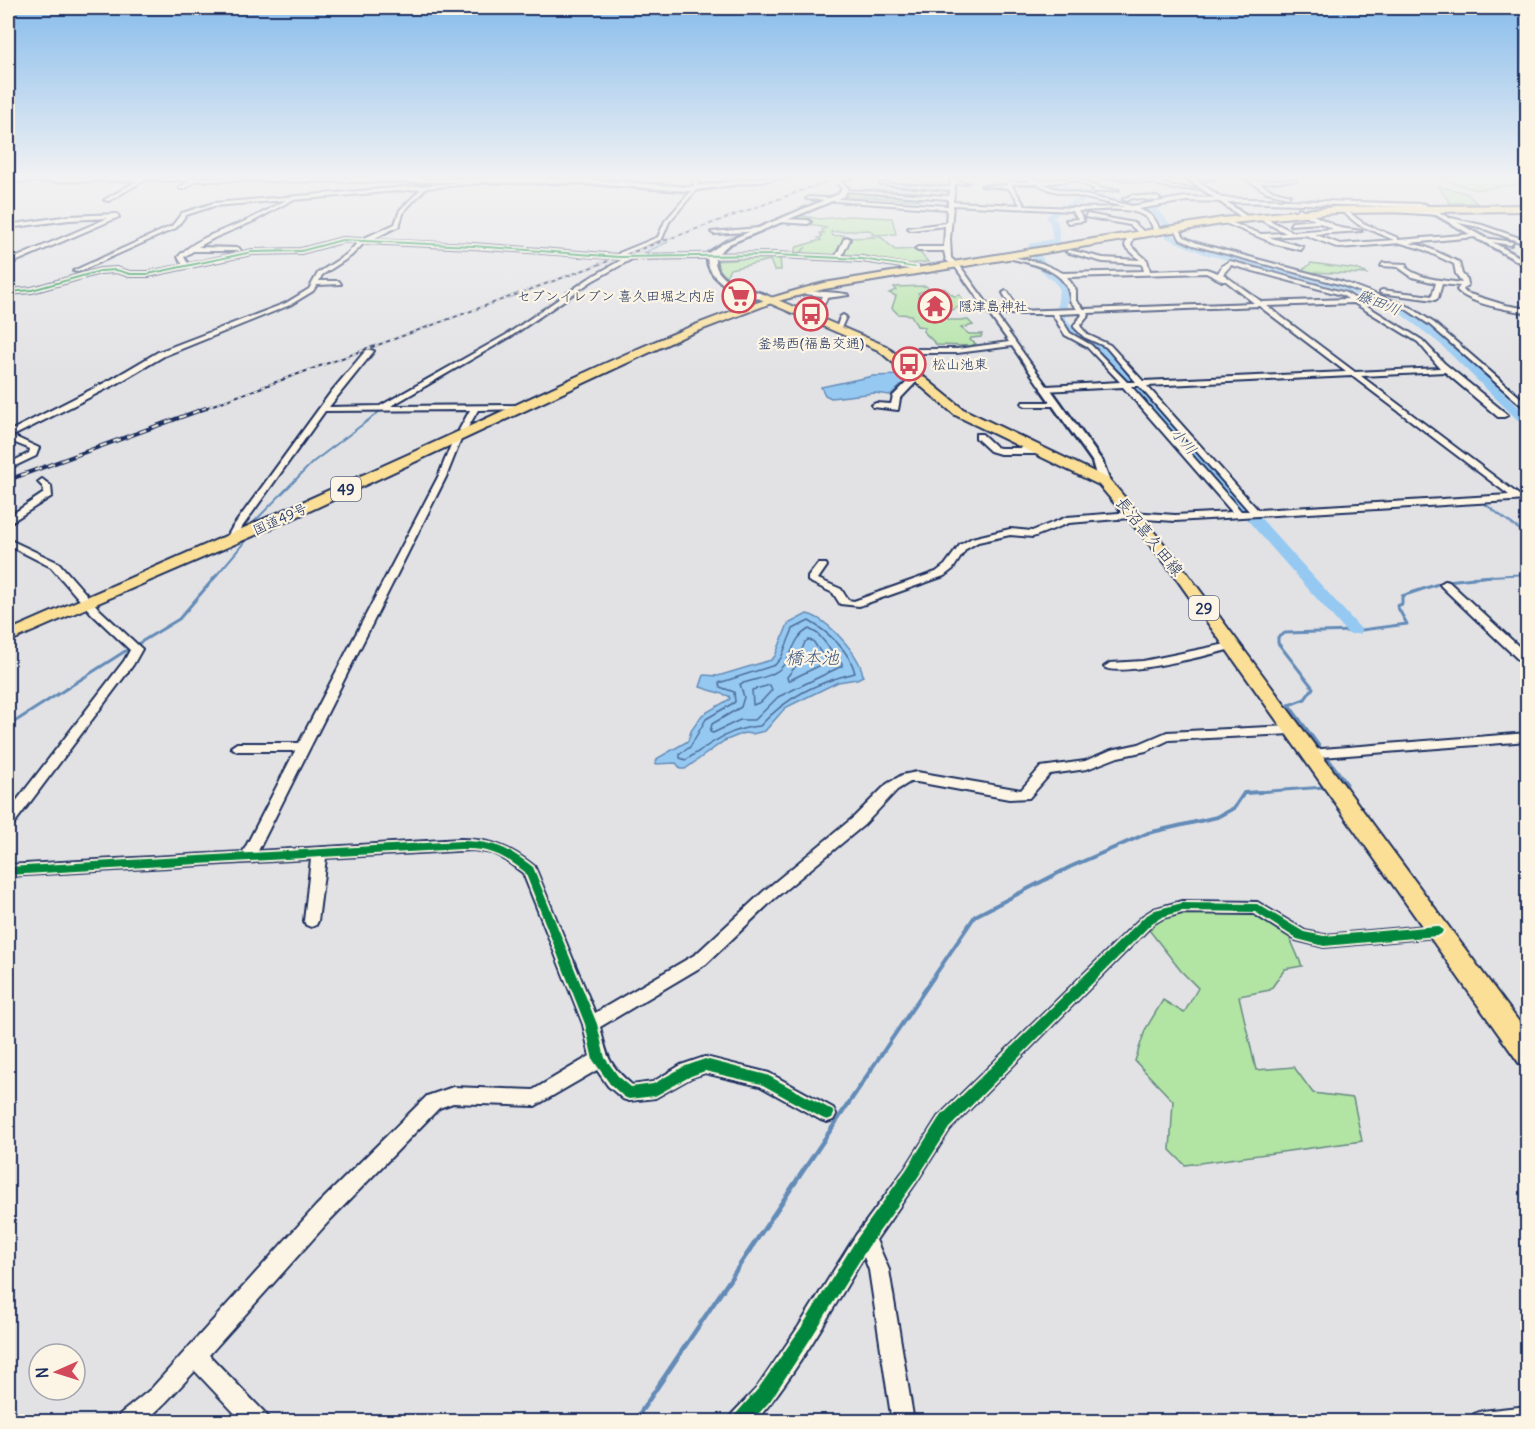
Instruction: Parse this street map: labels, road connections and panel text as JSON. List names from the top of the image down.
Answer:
{
  "streets": {
    "highway": ["49", "国道49号"],
    "main road": ["長沼喜久田線", "29"]
  },
  "crossings": [
    ["国道49号", "長沼喜久田線"]
  ],
  "water": ["藤田川", "小川", "橋本池"],
  "places": {
    "supermarket": ["セブンイレブン 喜久田堀之内店"],
    "temple": ["隠津島神社"],
    "bus stop": ["釜場西(福島交通)", "松山池東"]
  },
  "north": "left"
}
